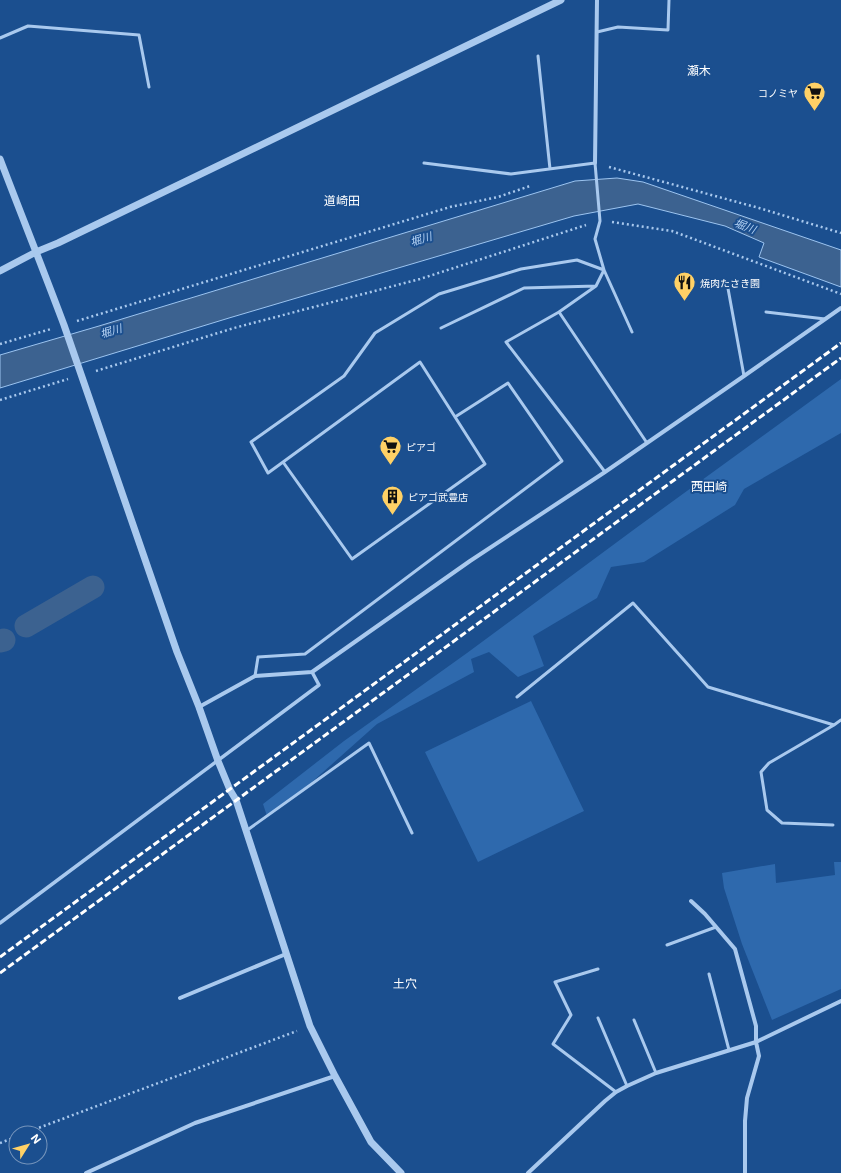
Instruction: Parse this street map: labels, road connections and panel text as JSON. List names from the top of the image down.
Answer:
{
  "districts": [
    "瀬木",
    "道崎田",
    "西田崎",
    "土穴"
  ],
  "water": ["堀川"],
  "places": {
    "supermarket": ["コノミヤ", "ピアゴ"],
    "restaurant": ["焼肉たさき園"],
    "building": ["ピアゴ武豊店"]
  },
  "north": "top right"
}
